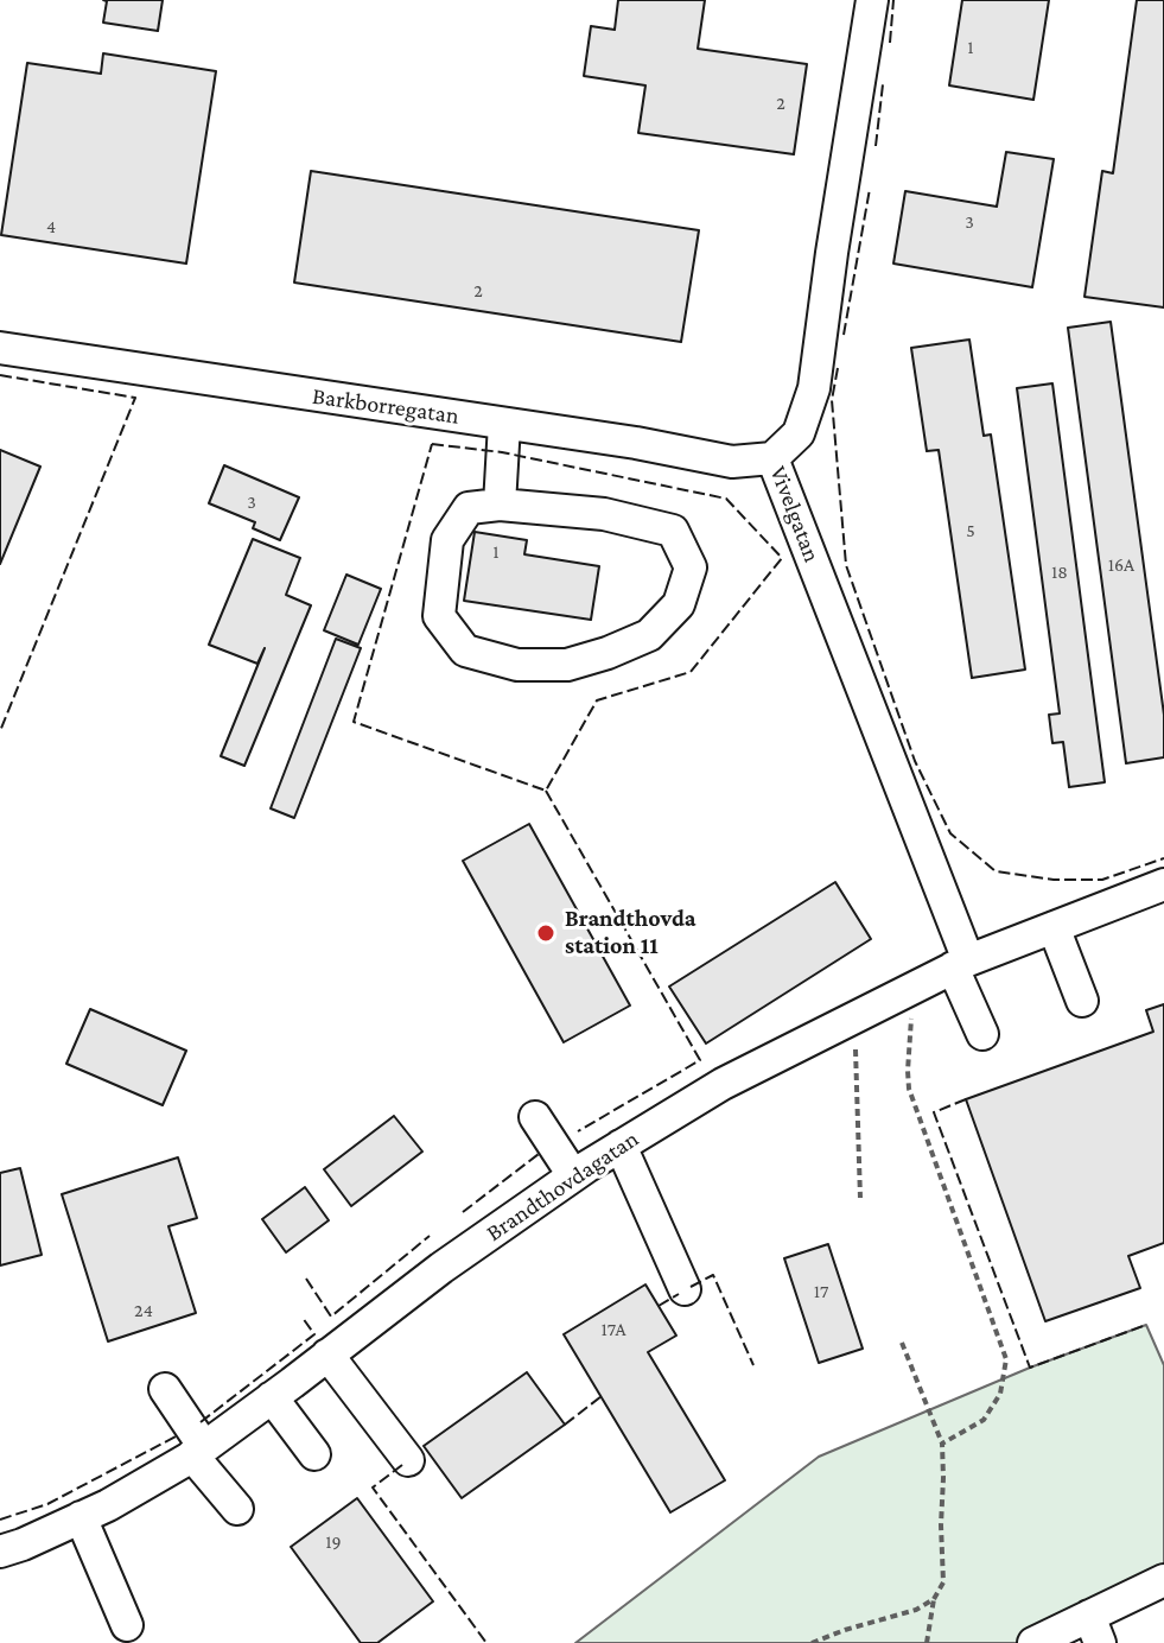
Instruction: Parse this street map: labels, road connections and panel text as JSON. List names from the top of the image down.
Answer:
{
  "streets": {
    "street": ["Barkborregatan", "Vivelgatan", "Brandthovdagatan"]
  },
  "crossings": [
    ["Barkborregatan", "Vivelgatan"],
    ["Vivelgatan", "Brandthovdagatan"]
  ],
  "places": ["Brandthovda station 11"],
  "house_numbers": [
    "1",
    "2",
    "3",
    "4",
    "2",
    "3",
    "5",
    "1",
    "16A",
    "18",
    "17",
    "24",
    "17A",
    "19"
  ]
}
